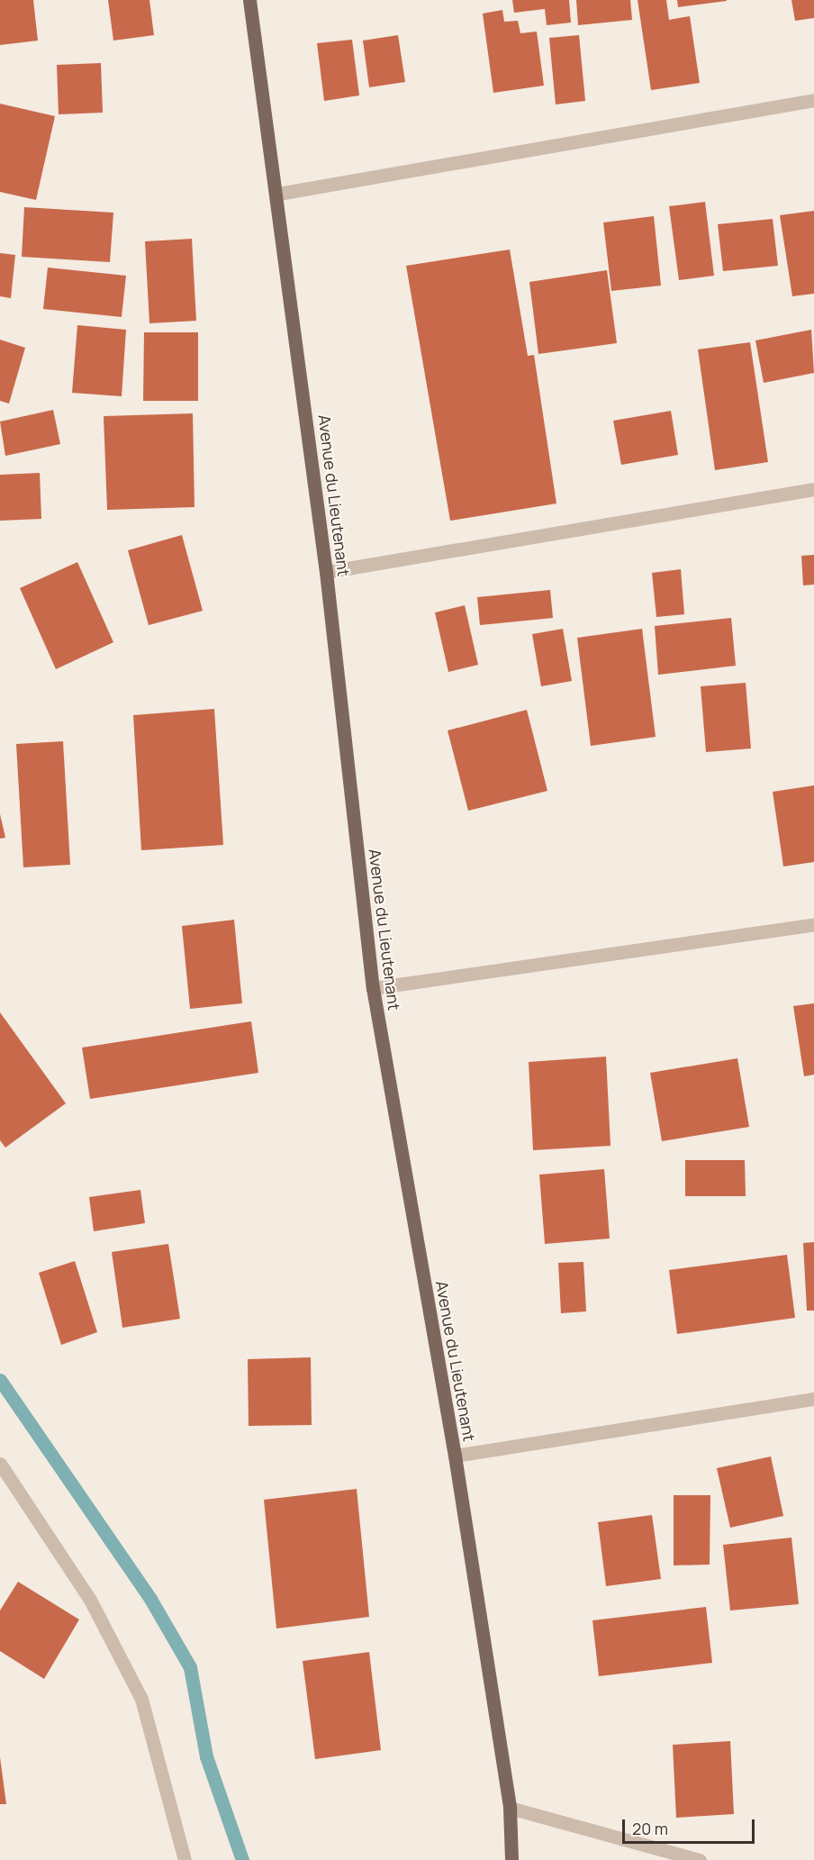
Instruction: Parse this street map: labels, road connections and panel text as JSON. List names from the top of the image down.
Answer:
{
  "streets": {
    "main road": ["Avenue du Lieutenant"]
  },
  "scale_bar": "20 m"
}
